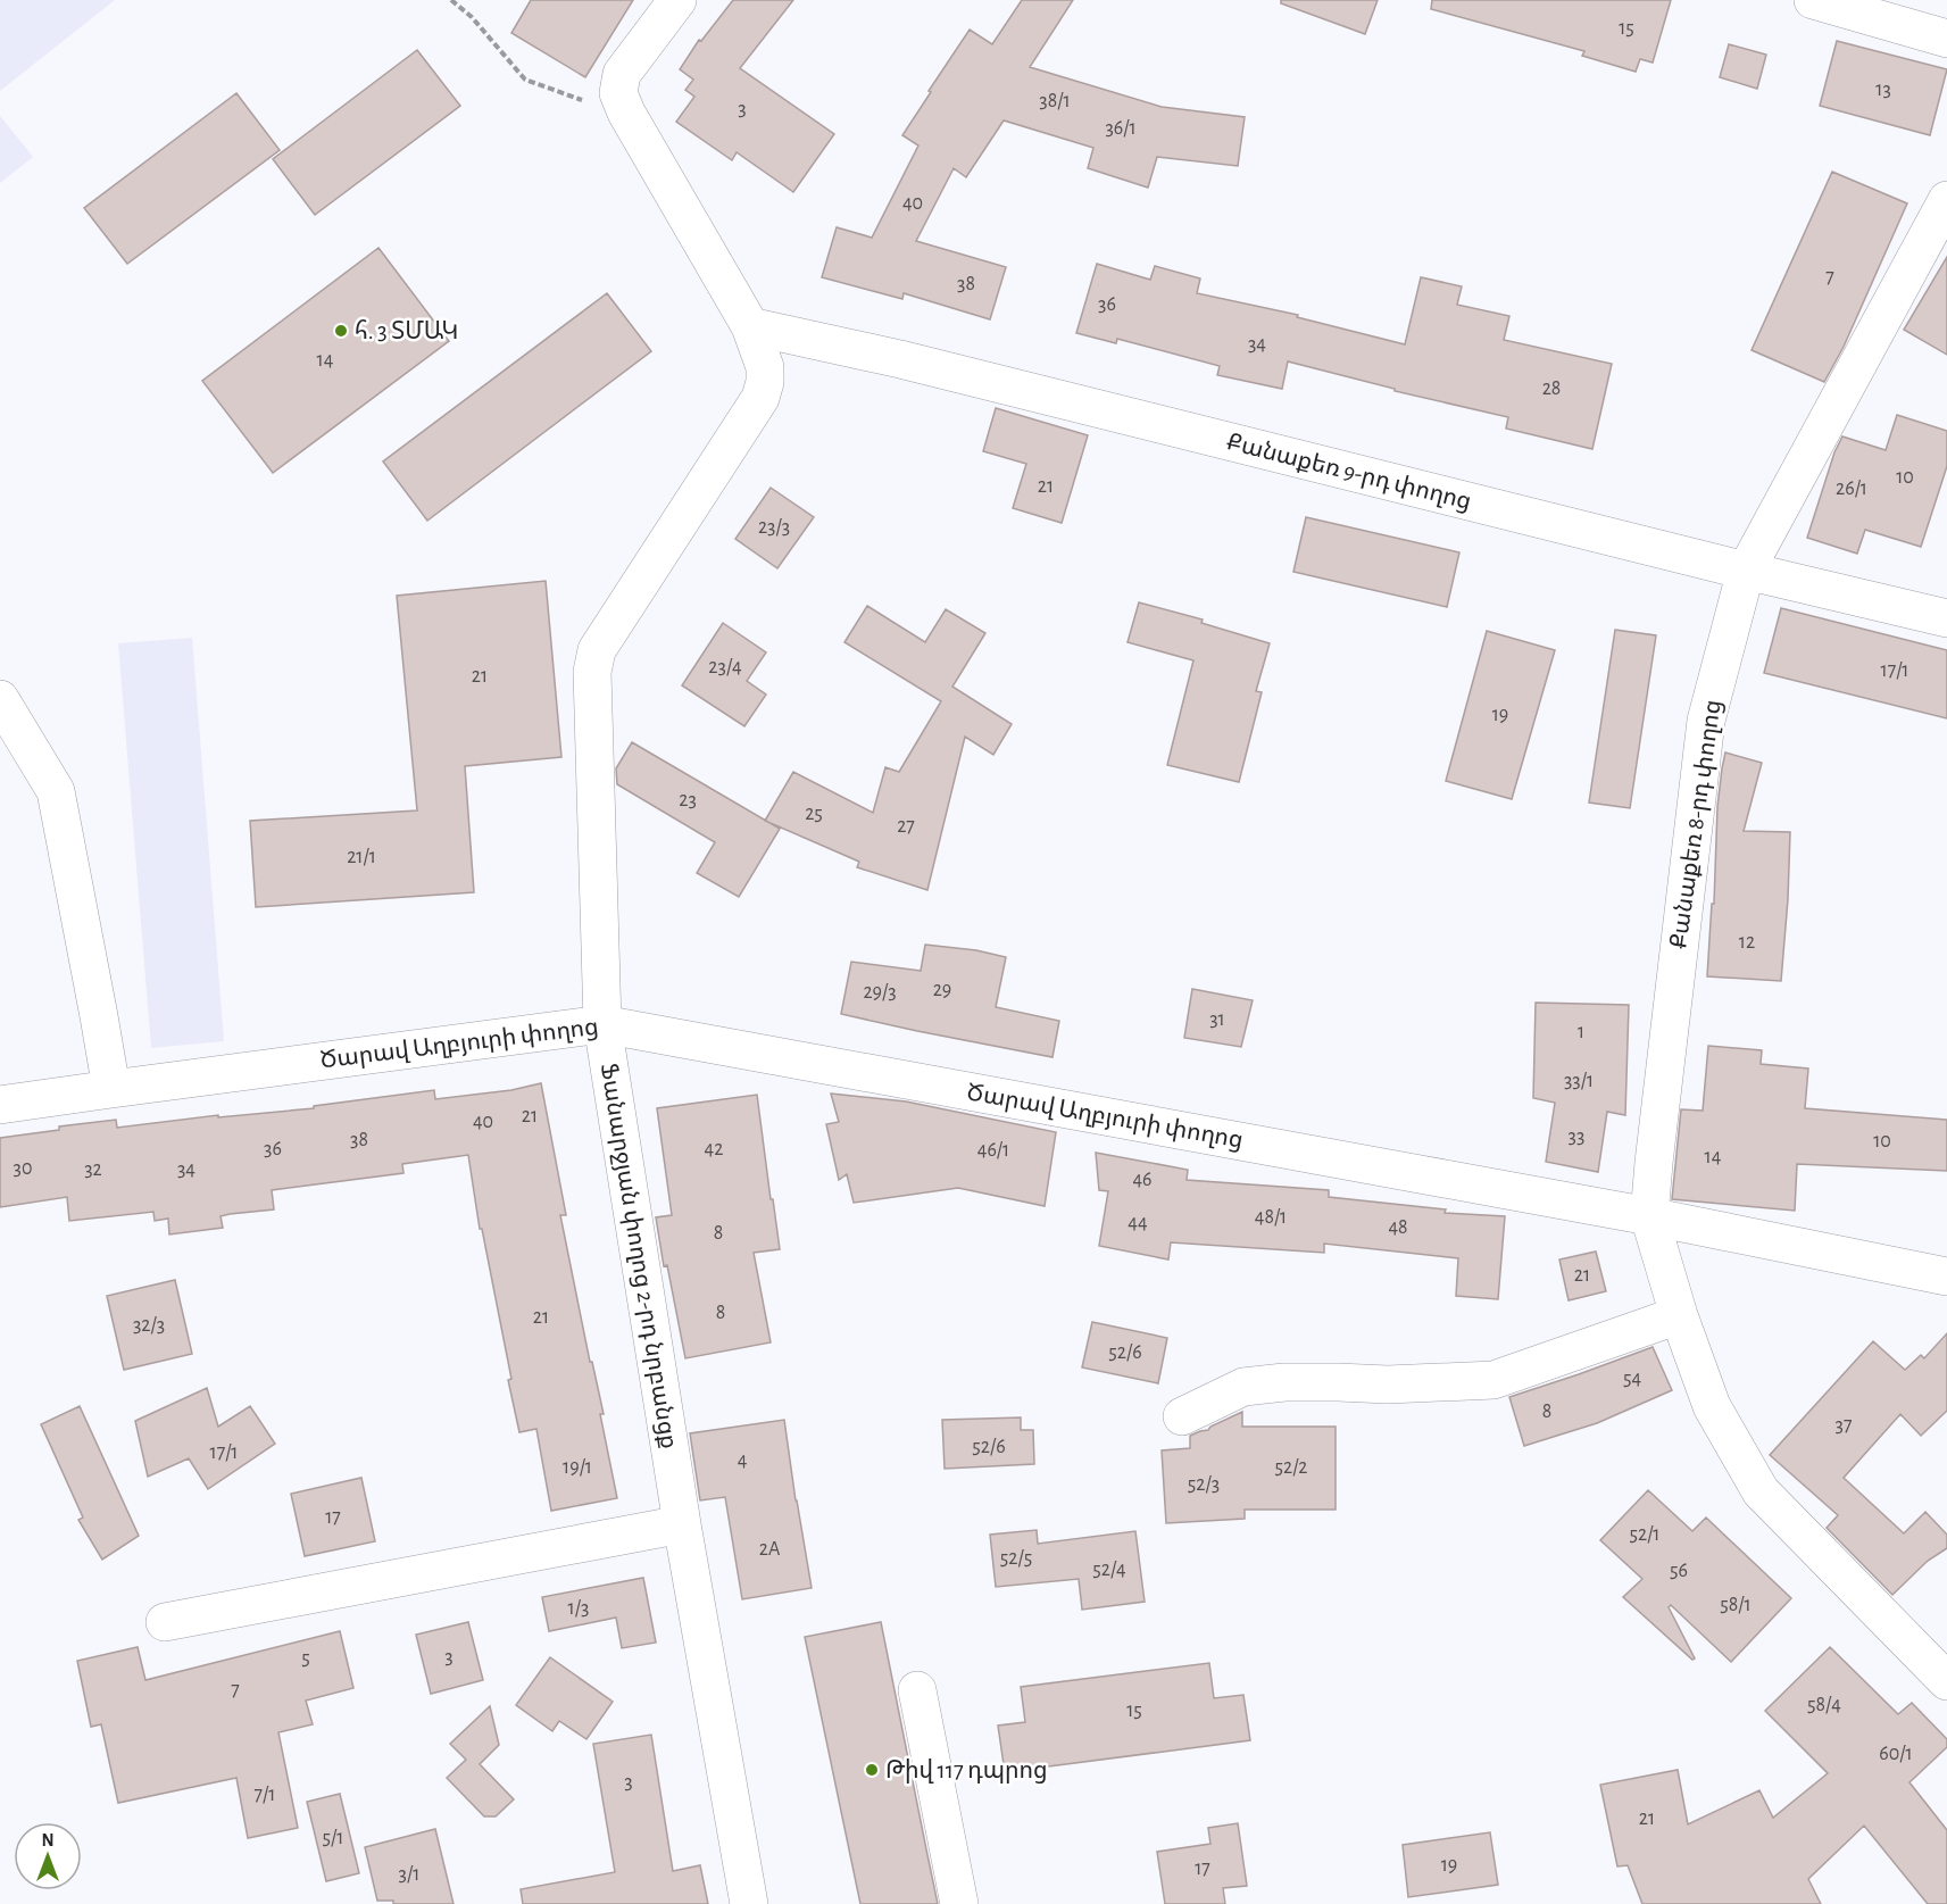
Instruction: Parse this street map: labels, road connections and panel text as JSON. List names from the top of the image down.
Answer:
{
  "streets": {
    "street": [
      "Քանաքեռ 9-րդ փողոց",
      "Քանաքեռ 8-րդ փողոց",
      "Ծարավ Աղբյուրի փողոց",
      "Ֆանարջյան փողոց 2-րդ նրբանցք"
    ]
  },
  "crossings": [
    ["Քանաքեռ 9-րդ փողոց", "Քանաքեռ 8-րդ փողոց"],
    ["Քանաքեռ 9-րդ փողոց", "Ֆանարջյան փողոց 2-րդ նրբանցք"],
    ["Քանաքեռ 8-րդ փողոց", "Ծարավ Աղբյուրի փողոց"],
    ["Ծարավ Աղբյուրի փողոց", "Ֆանարջյան փողոց 2-րդ նրբանցք"]
  ],
  "places": ["հ. 3 ՏՄԱԿ", "Թիվ 117 դպրոց"],
  "house_numbers": [
    "15",
    "13",
    "38/1",
    "3",
    "36/1",
    "40",
    "7",
    "38",
    "36",
    "34",
    "14",
    "28",
    "10",
    "21",
    "26/1",
    "23/3",
    "23/4",
    "17/1",
    "21",
    "19",
    "23",
    "25",
    "27",
    "21/1",
    "12",
    "29",
    "29/3",
    "31",
    "1",
    "33/1",
    "21",
    "40",
    "33",
    "38",
    "10",
    "36",
    "42",
    "46/1",
    "14",
    "30",
    "32",
    "34",
    "46",
    "48/1",
    "44",
    "48",
    "8",
    "21",
    "8",
    "21",
    "32/3",
    "52/6",
    "54",
    "8",
    "37",
    "52/6",
    "17/1",
    "4",
    "19/1",
    "52/2",
    "52/3",
    "17",
    "52/1",
    "2A",
    "52/5",
    "52/4",
    "56",
    "58/1",
    "1/3",
    "3",
    "5",
    "7",
    "58/4",
    "15",
    "60/1",
    "3",
    "7/1",
    "21",
    "5/1",
    "19",
    "17",
    "3/1"
  ],
  "north": "top"
}
